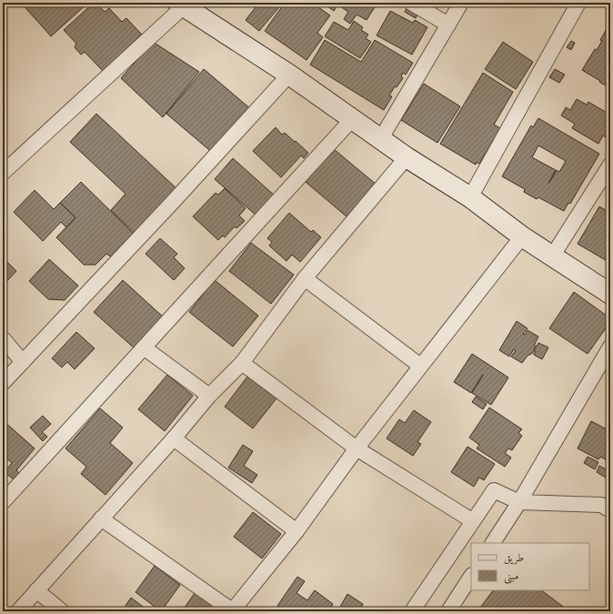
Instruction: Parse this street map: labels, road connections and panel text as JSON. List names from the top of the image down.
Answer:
{
  "legend": ["طريق", "مبنى"]
}
